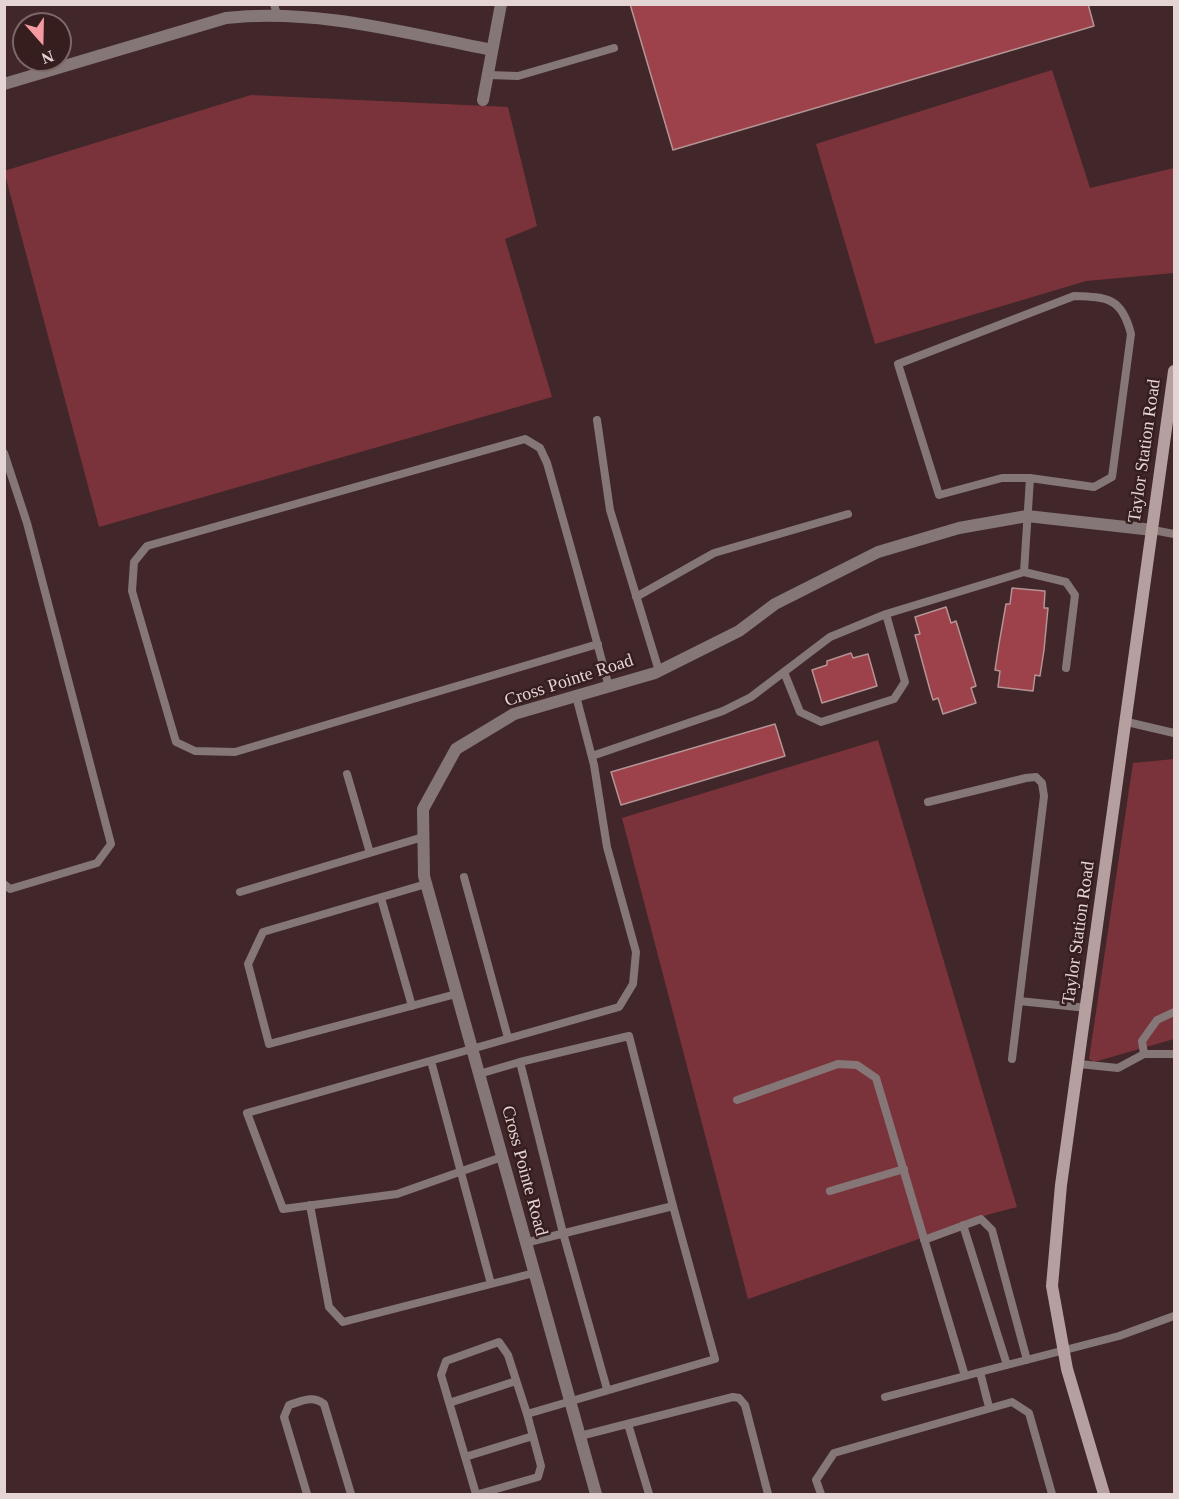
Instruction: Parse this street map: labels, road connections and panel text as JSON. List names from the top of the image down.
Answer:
{
  "streets": {
    "main road": ["Taylor Station Road"],
    "street": ["Cross Pointe Road"]
  },
  "crossings": [
    ["Taylor Station Road", "Cross Pointe Road"]
  ],
  "north": "bottom"
}
